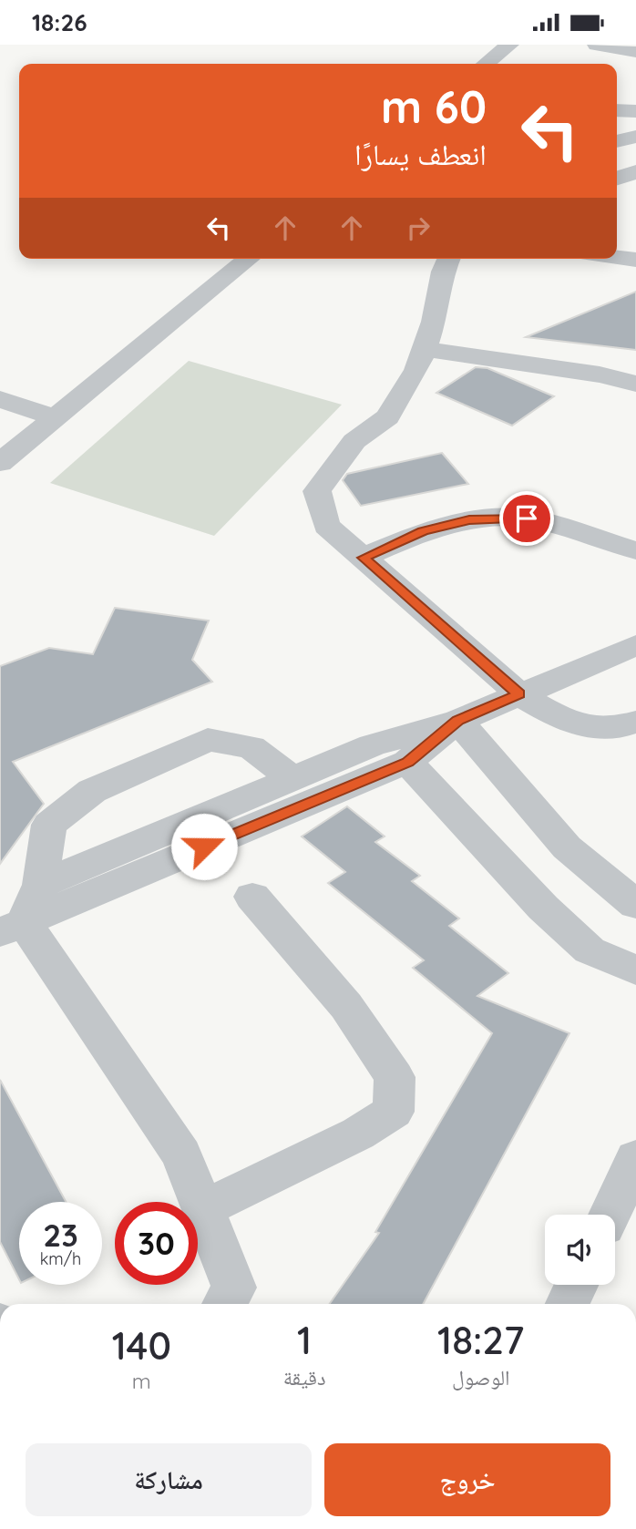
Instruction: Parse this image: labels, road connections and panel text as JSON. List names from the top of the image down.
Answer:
{
  "page": {
    "status": "18:26",
    "turn": ["60 m", "انعطف يسارًا"],
    "speed": "23 km/h",
    "limit": "30",
    "eta": [
      "18:27",
      "الوصول",
      "1",
      "دقيقة",
      "140",
      "m"
    ],
    "buttons": ["خروج", "مشاركة"]
  }
}
